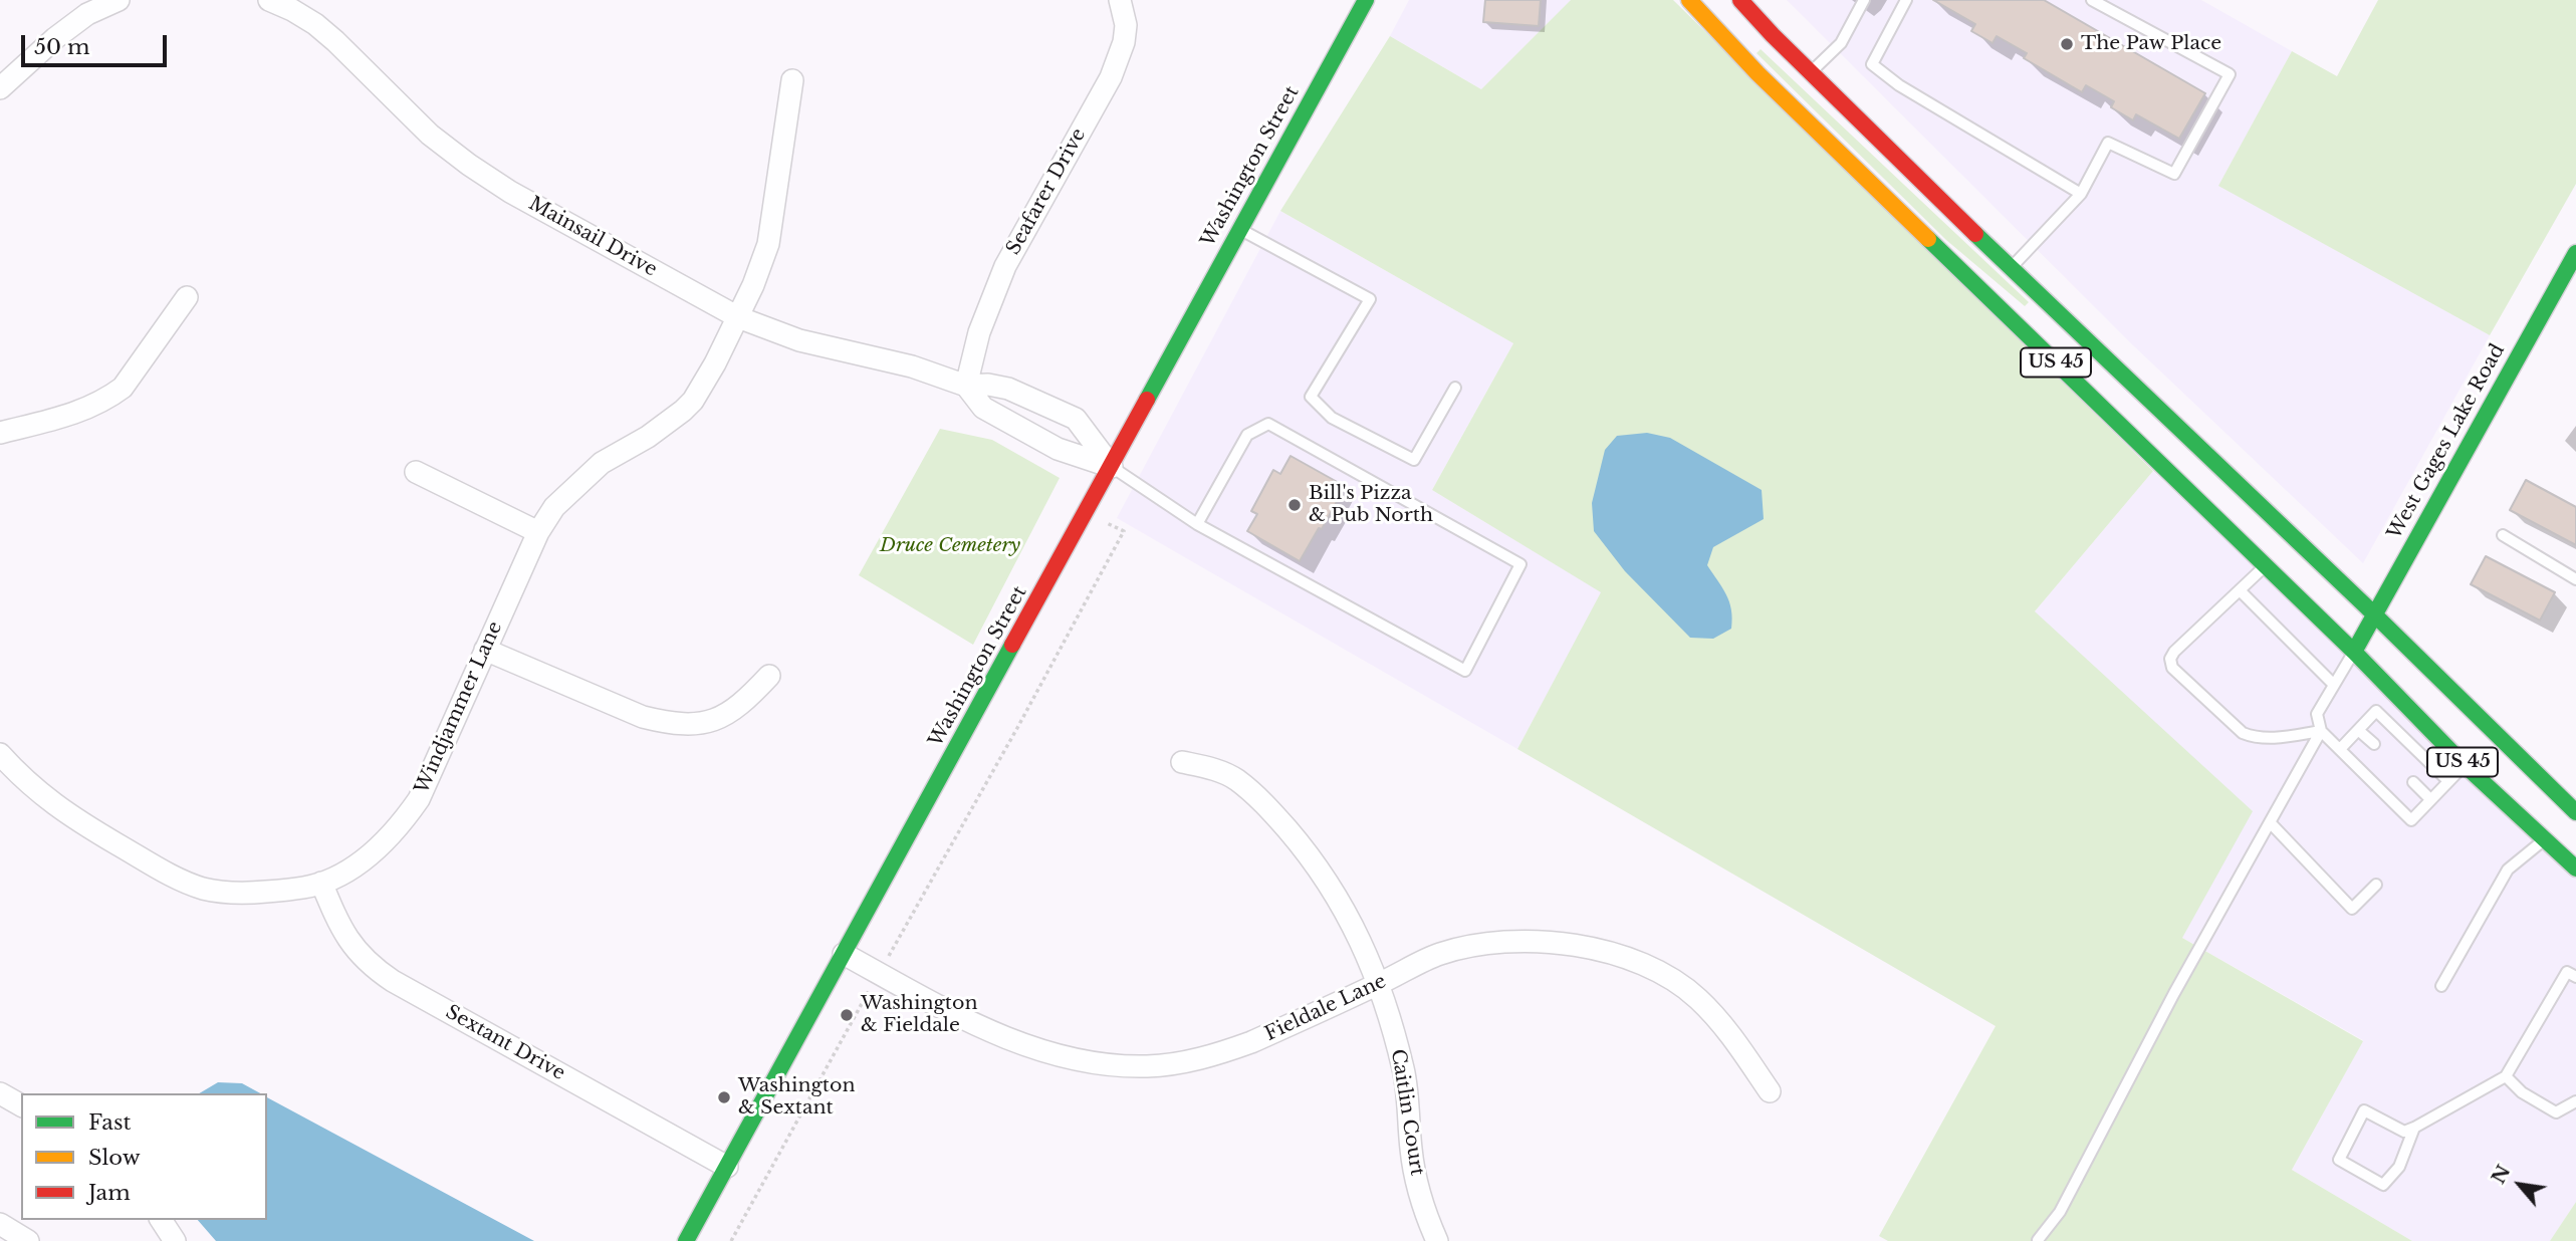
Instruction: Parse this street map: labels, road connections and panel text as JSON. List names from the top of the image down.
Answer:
{
  "streets": {
    "main road": ["Washington Street", "US 45", "West Gages Lake Road"],
    "street": [
      "Seafarer Drive",
      "Mainsail Drive",
      "Windjammer Lane",
      "Fieldale Lane",
      "Sextant Drive",
      "Caitlin Court"
    ]
  },
  "crossings": [
    ["Washington Street", "Mainsail Drive"],
    ["Washington Street", "Fieldale Lane"],
    ["Washington Street", "Sextant Drive"],
    ["Seafarer Drive", "Mainsail Drive"],
    ["Mainsail Drive", "Windjammer Lane"],
    ["US 45", "West Gages Lake Road"],
    ["Windjammer Lane", "Sextant Drive"],
    ["Fieldale Lane", "Caitlin Court"]
  ],
  "parks": ["Druce Cemetery"],
  "places": [
    "The Paw Place",
    "Bill's Pizza & Pub North",
    "Washington & Fieldale",
    "Washington & Sextant"
  ],
  "legend": ["Fast", "Slow", "Jam"],
  "scale_bar": "50 m",
  "north": "top left"
}
